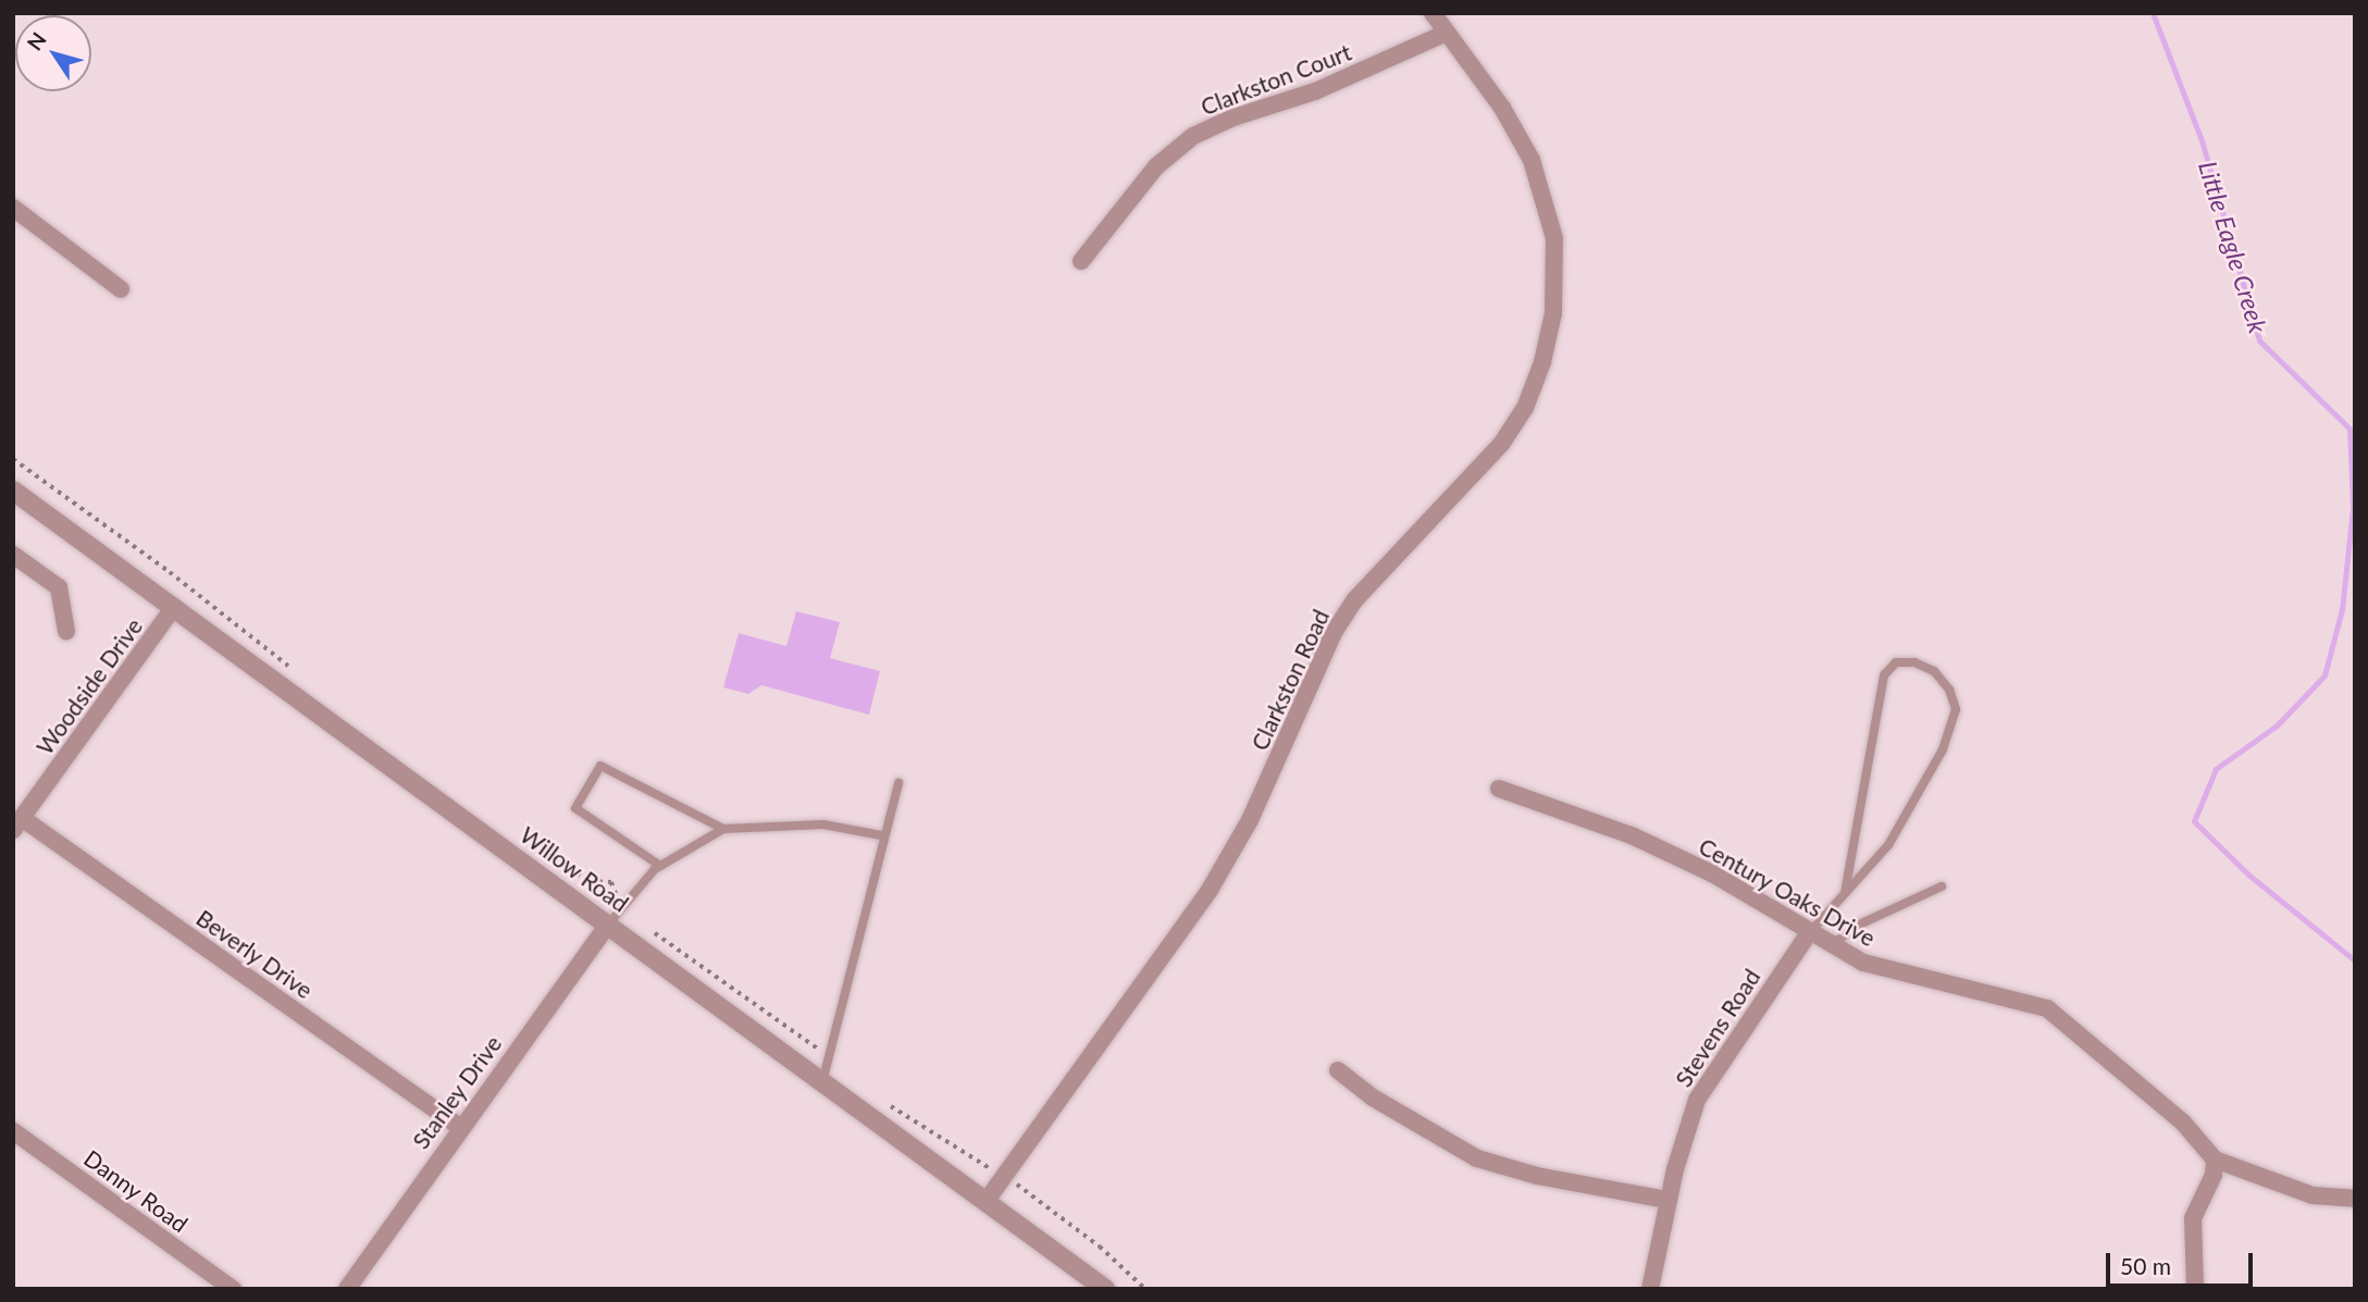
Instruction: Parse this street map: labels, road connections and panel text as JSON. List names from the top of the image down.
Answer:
{
  "streets": {
    "street": [
      "Clarkston Court",
      "Clarkston Road",
      "Woodside Drive",
      "Willow Road",
      "Century Oaks Drive",
      "Beverly Drive",
      "Stevens Road",
      "Stanley Drive",
      "Danny Road"
    ]
  },
  "crossings": [
    ["Clarkston Court", "Clarkston Road"],
    ["Clarkston Road", "Willow Road"],
    ["Woodside Drive", "Willow Road"],
    ["Woodside Drive", "Beverly Drive"],
    ["Willow Road", "Stanley Drive"],
    ["Century Oaks Drive", "Stevens Road"],
    ["Beverly Drive", "Stanley Drive"]
  ],
  "water": ["Little Eagle Creek"],
  "scale_bar": "50 m",
  "north": "top left"
}
